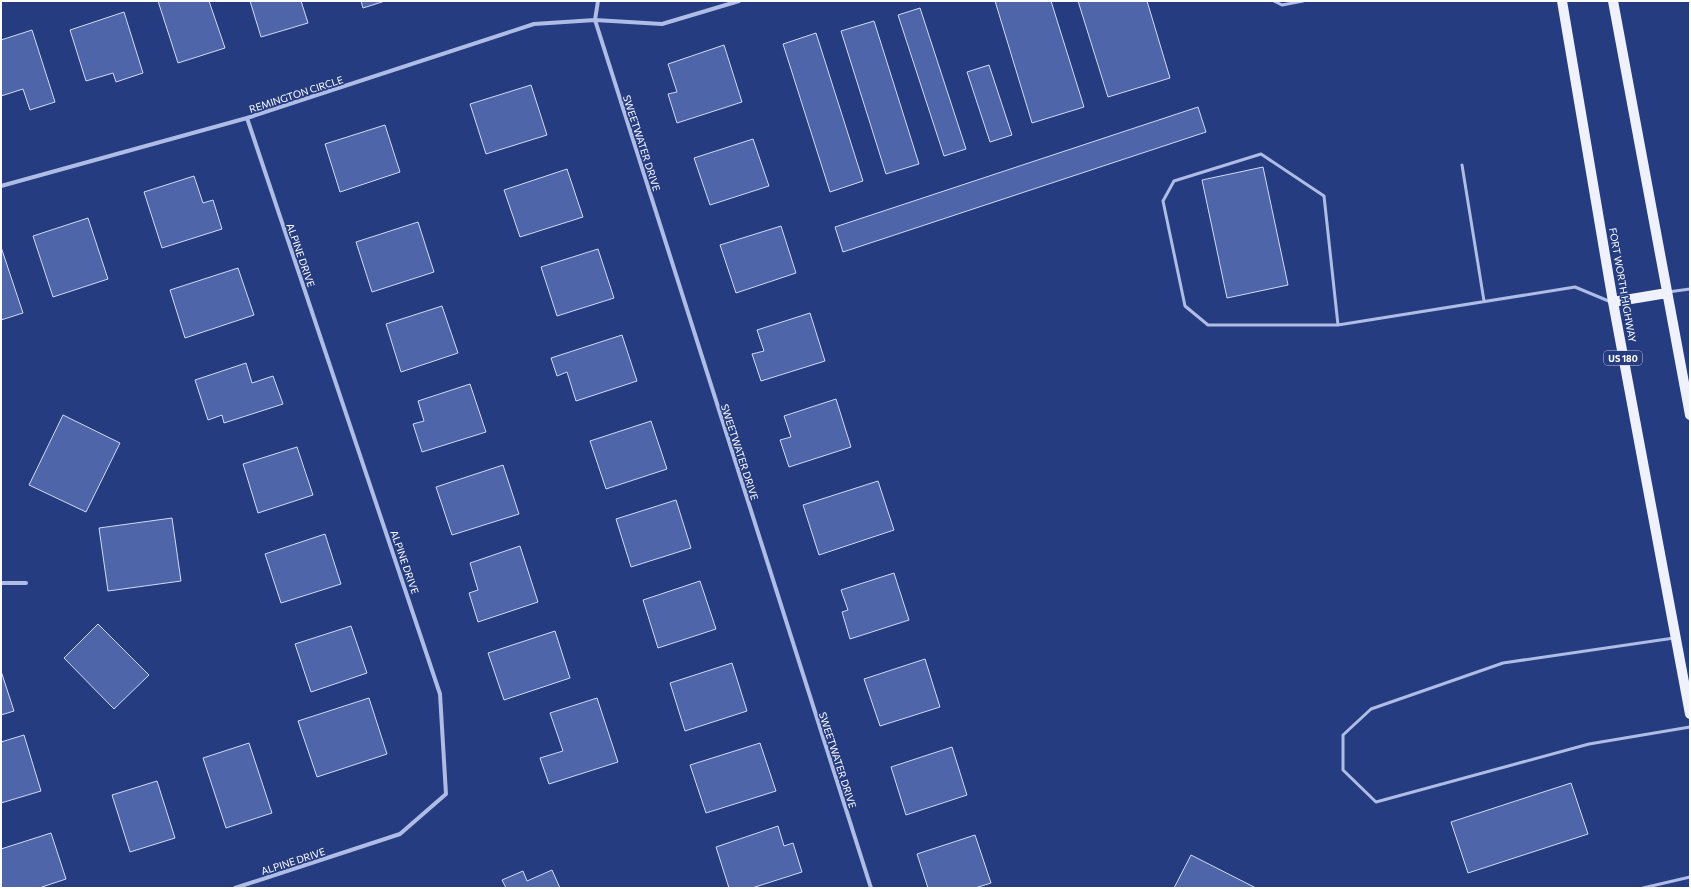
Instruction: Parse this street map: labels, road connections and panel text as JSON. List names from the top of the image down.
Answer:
{
  "streets": {
    "main road": ["FORT WORTH HIGHWAY", "US 180"],
    "street": ["REMINGTON CIRCLE", "SWEETWATER DRIVE", "ALPINE DRIVE"]
  },
  "crossings": [
    ["REMINGTON CIRCLE", "SWEETWATER DRIVE"],
    ["REMINGTON CIRCLE", "ALPINE DRIVE"]
  ]
}
